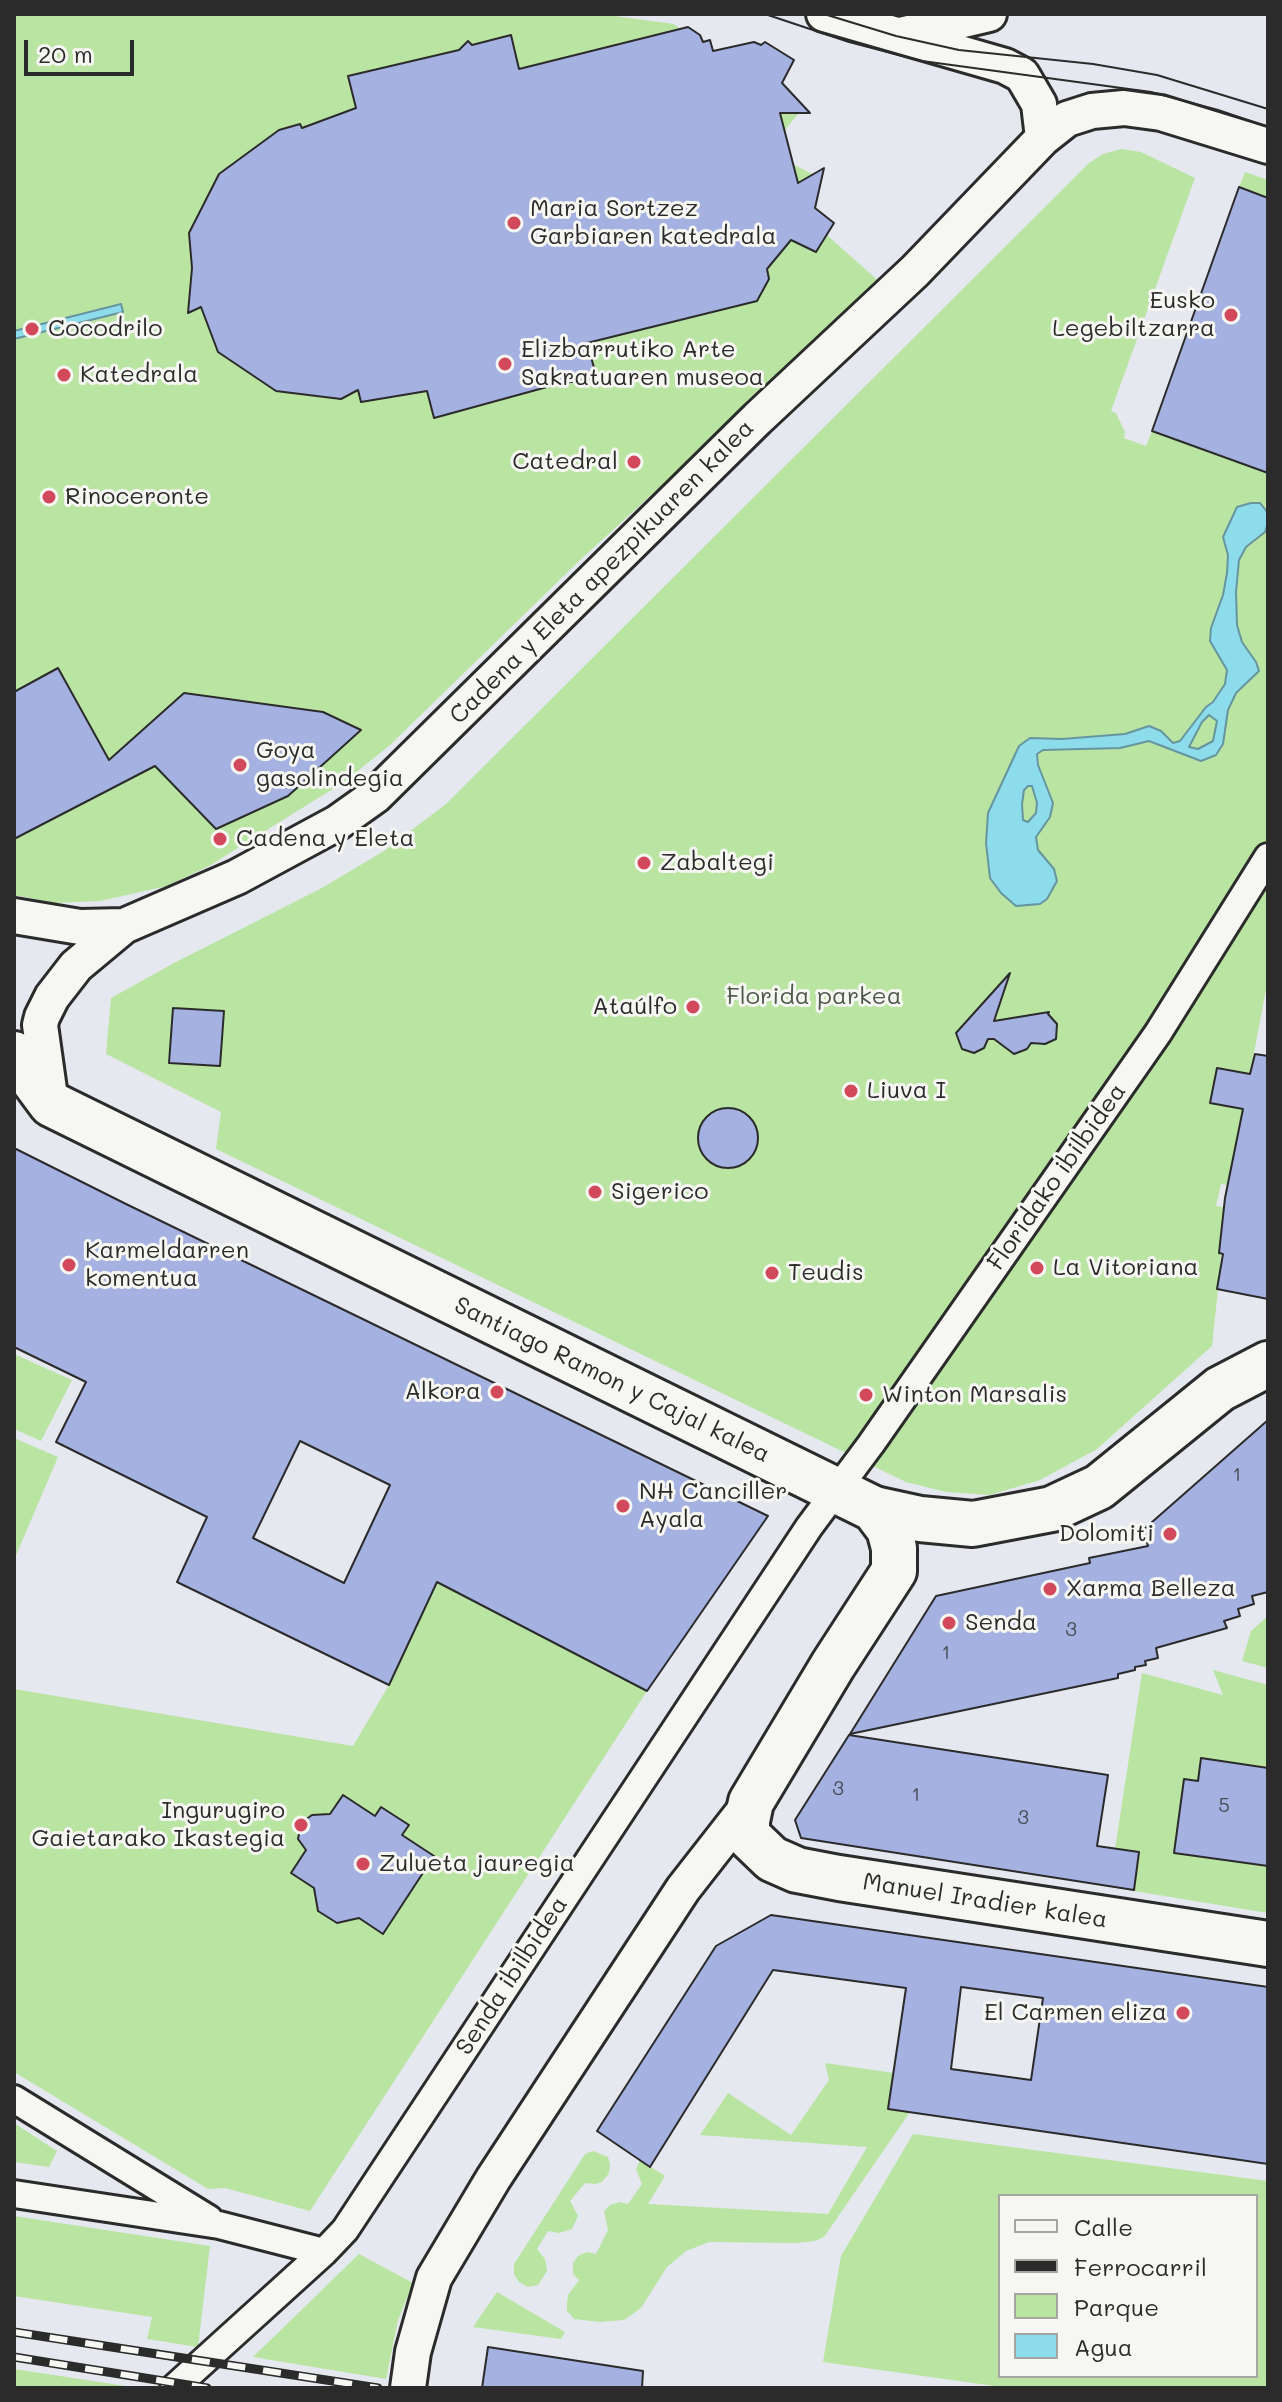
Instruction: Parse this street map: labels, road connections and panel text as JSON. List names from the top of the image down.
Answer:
{
  "streets": {
    "main road": ["Santiago Ramon y Cajal kalea", "Manuel Iradier kalea"],
    "street": ["Cadena y Eleta apezpikuaren kalea", "Floridako ibilbidea", "Senda ibilbidea"]
  },
  "crossings": [
    ["Cadena y Eleta apezpikuaren kalea", "Santiago Ramon y Cajal kalea"],
    ["Floridako ibilbidea", "Santiago Ramon y Cajal kalea"],
    ["Floridako ibilbidea", "Senda ibilbidea"],
    ["Santiago Ramon y Cajal kalea", "Senda ibilbidea"]
  ],
  "parks": ["Florida parkea"],
  "places": [
    "Maria Sortzez Garbiaren katedrala",
    "Eusko Legebiltzarra",
    "Cocodrilo",
    "Elizbarrutiko Arte Sakratuaren museoa",
    "Katedrala",
    "Catedral",
    "Rinoceronte",
    "Goya gasolindegia",
    "Cadena y Eleta",
    "Zabaltegi",
    "Ataúlfo",
    "Liuva I",
    "Sigerico",
    "Karmeldarren komentua",
    "La Vitoriana",
    "Teudis",
    "Alkora",
    "Winton Marsalis",
    "NH Canciller Ayala",
    "Dolomiti",
    "Xarma Belleza",
    "Senda",
    "Ingurugiro Gaietarako Ikastegia",
    "Zulueta jauregia",
    "El Carmen eliza"
  ],
  "house_numbers": [
    "1",
    "3",
    "1",
    "3",
    "1",
    "5",
    "3"
  ],
  "legend": [
    "Calle",
    "Ferrocarril",
    "Parque",
    "Agua"
  ],
  "scale_bar": "20 m"
}
